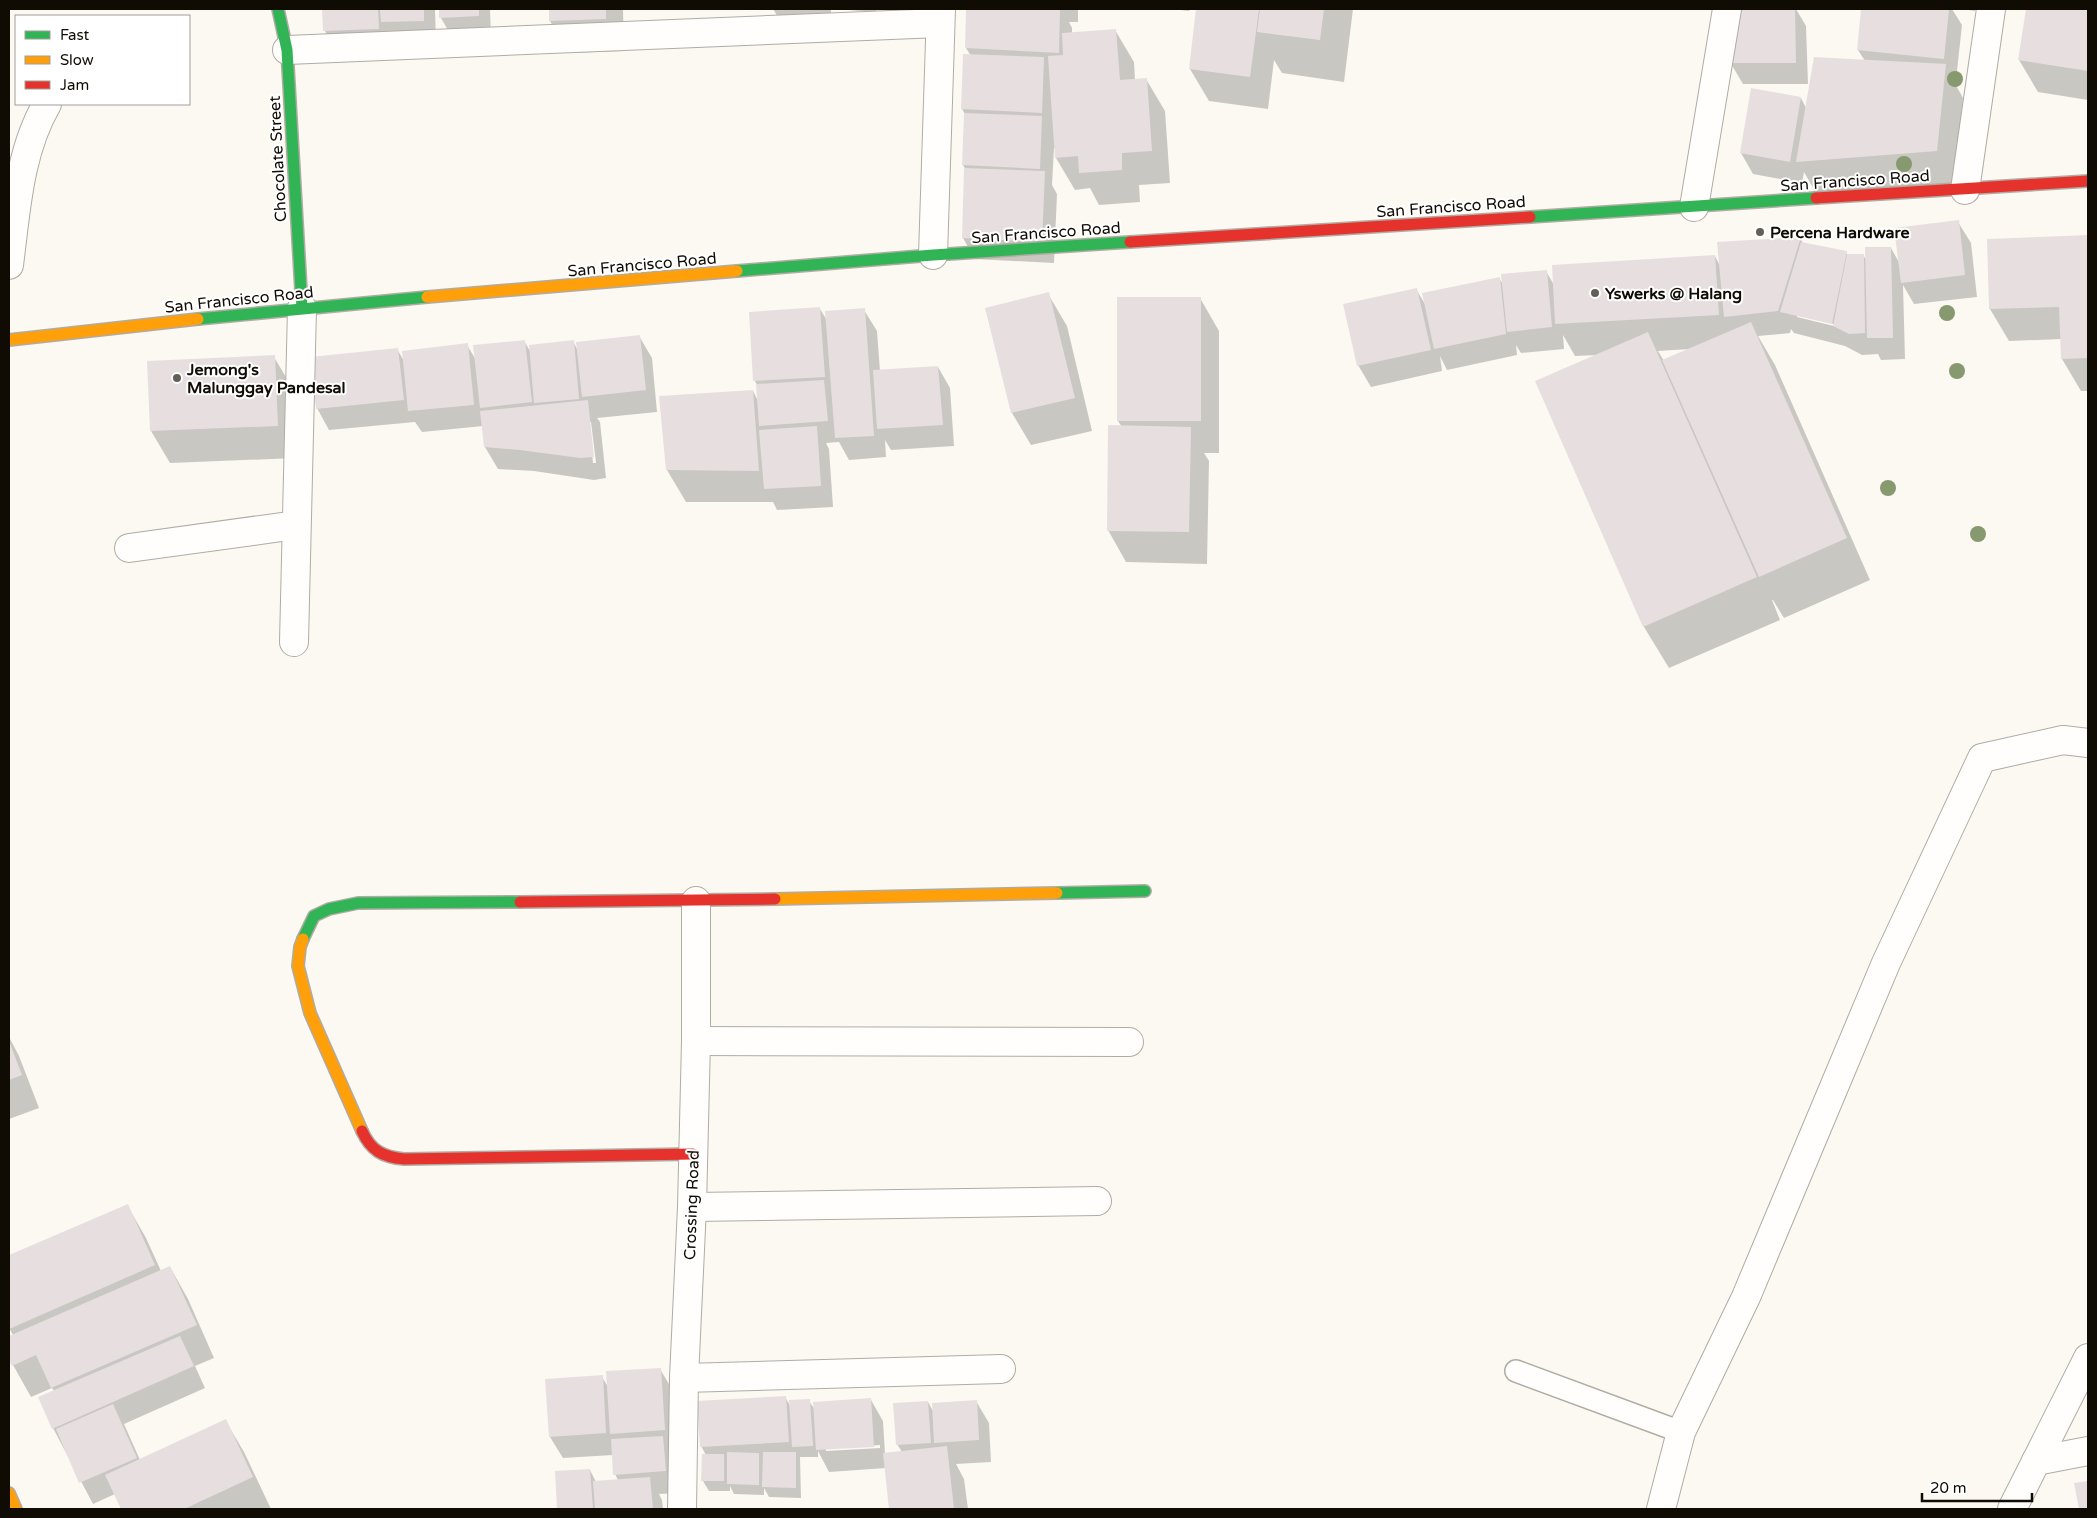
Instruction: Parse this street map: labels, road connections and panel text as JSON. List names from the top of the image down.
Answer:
{
  "streets": {
    "main road": ["Chocolate Street", "San Francisco Road"],
    "street": ["Crossing Road"]
  },
  "crossings": [
    ["Chocolate Street", "San Francisco Road"]
  ],
  "places": ["Percena Hardware", "Yswerks @ Halang", "Jemong's Malunggay Pandesal"],
  "legend": ["Fast", "Slow", "Jam"],
  "scale_bar": "20 m"
}
